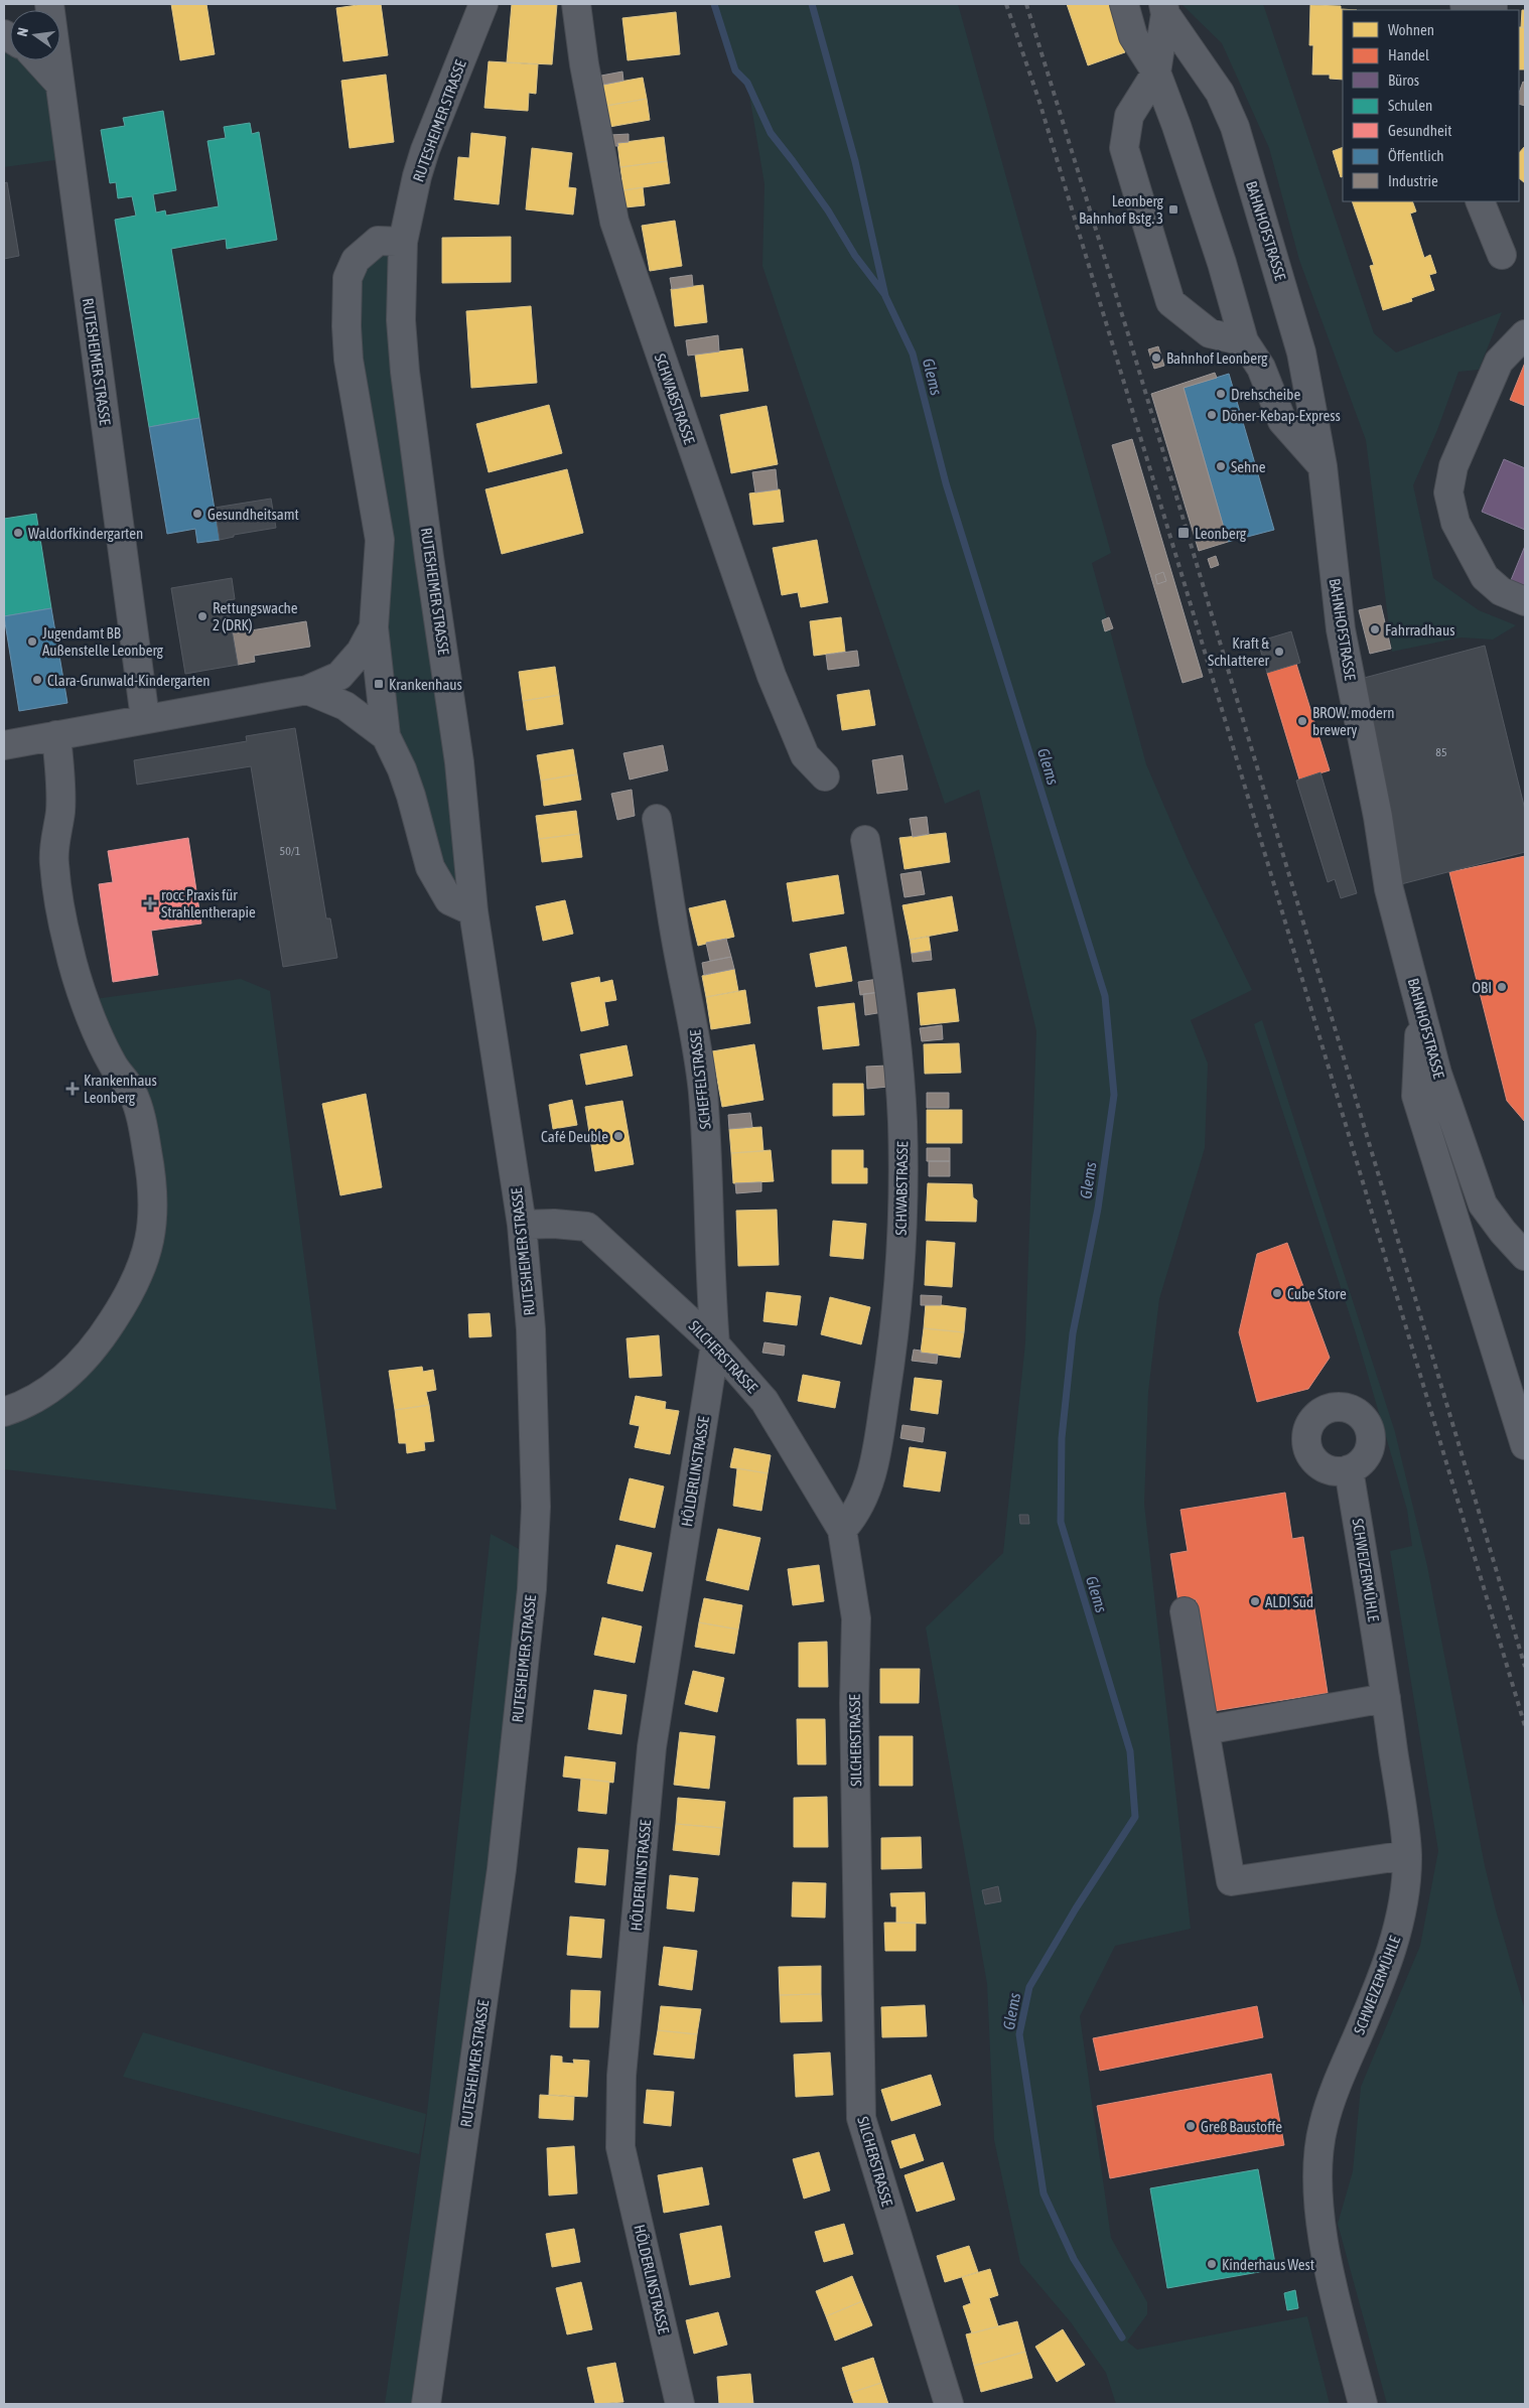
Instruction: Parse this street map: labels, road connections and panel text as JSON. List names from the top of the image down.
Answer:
{
  "streets": {
    "street": [
      "RUTESHEIMER STRASSE",
      "BAHNHOFSTRASSE",
      "SCHWABSTRASSE",
      "SCHEFFELSTRASSE",
      "SILCHERSTRASSE",
      "HÖLDERLINSTRASSE",
      "SCHWEIZERMÜHLE"
    ]
  },
  "crossings": [
    ["RUTESHEIMER STRASSE", "SILCHERSTRASSE"],
    ["SCHWABSTRASSE", "SILCHERSTRASSE"],
    ["SCHEFFELSTRASSE", "SILCHERSTRASSE"],
    ["SCHEFFELSTRASSE", "HÖLDERLINSTRASSE"],
    ["SILCHERSTRASSE", "HÖLDERLINSTRASSE"]
  ],
  "water": ["Glems"],
  "places": {
    "transit": ["Leonberg Bahnhof Bstg. 3", "Leonberg", "Krankenhaus"],
    "other": [
      "Bahnhof Leonberg",
      "Drehscheibe",
      "Döner-Kebap-Express",
      "Sehne",
      "Gesundheitsamt",
      "Waldorfkindergarten",
      "Rettungswache 2 (DRK)",
      "Fahrradhaus",
      "Jugendamt BB Außenstelle Leonberg",
      "Kraft & Schlatterer",
      "Clara-Grunwald-Kindergarten",
      "BROW. modern brewery",
      "OBI",
      "Café Deuble",
      "Cube Store",
      "ALDI Süd",
      "Greß Baustoffe",
      "Kinderhaus West"
    ],
    "health": ["rocc Praxis für Strahlentherapie", "Krankenhaus Leonberg"]
  },
  "house_numbers": ["85", "50/1"],
  "legend": [
    "Wohnen",
    "Handel",
    "Büros",
    "Schulen",
    "Gesundheit",
    "Öffentlich",
    "Industrie"
  ],
  "north": "left"
}
